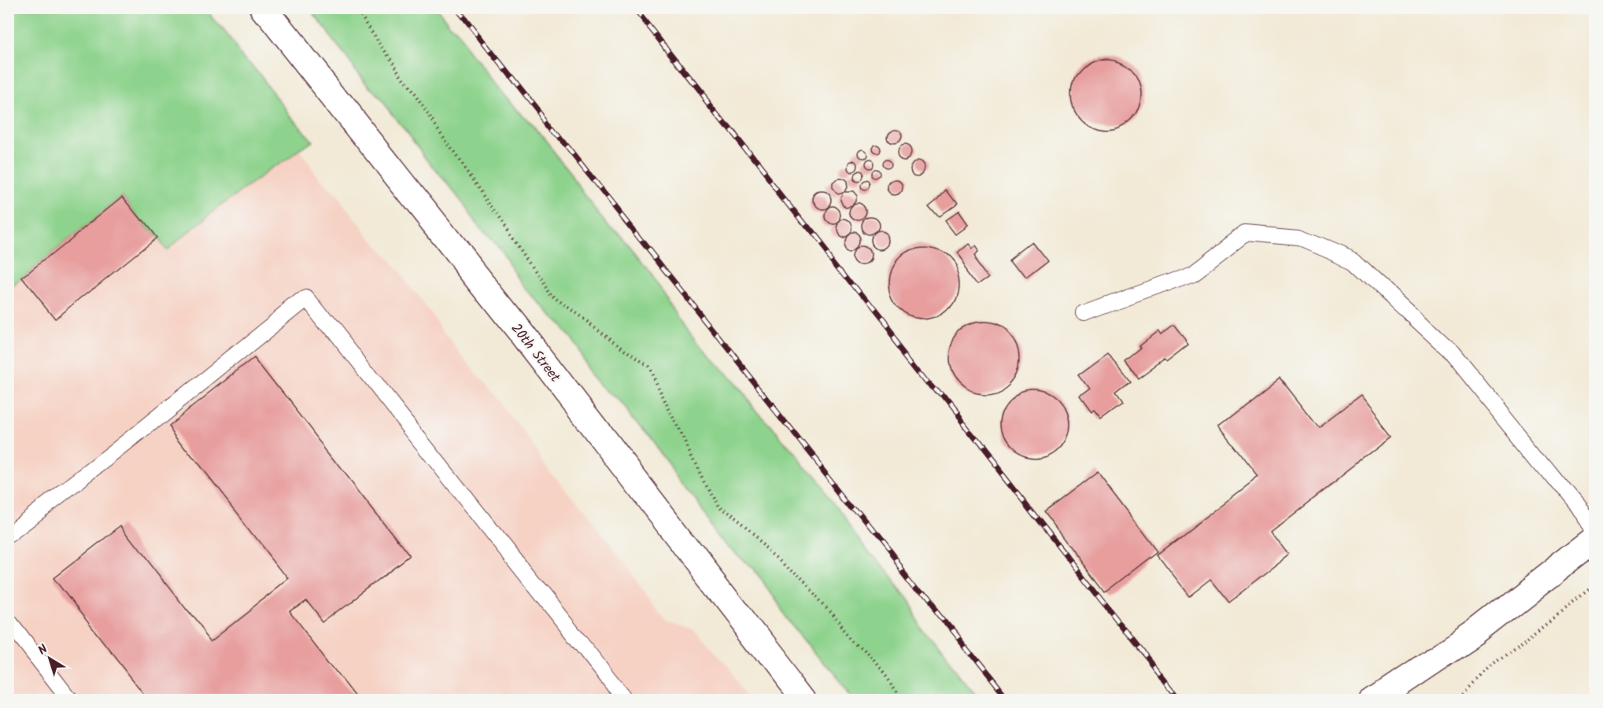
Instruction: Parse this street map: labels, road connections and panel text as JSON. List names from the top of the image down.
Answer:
{
  "streets": {
    "main road": ["20th Street"]
  },
  "north": "top left"
}
